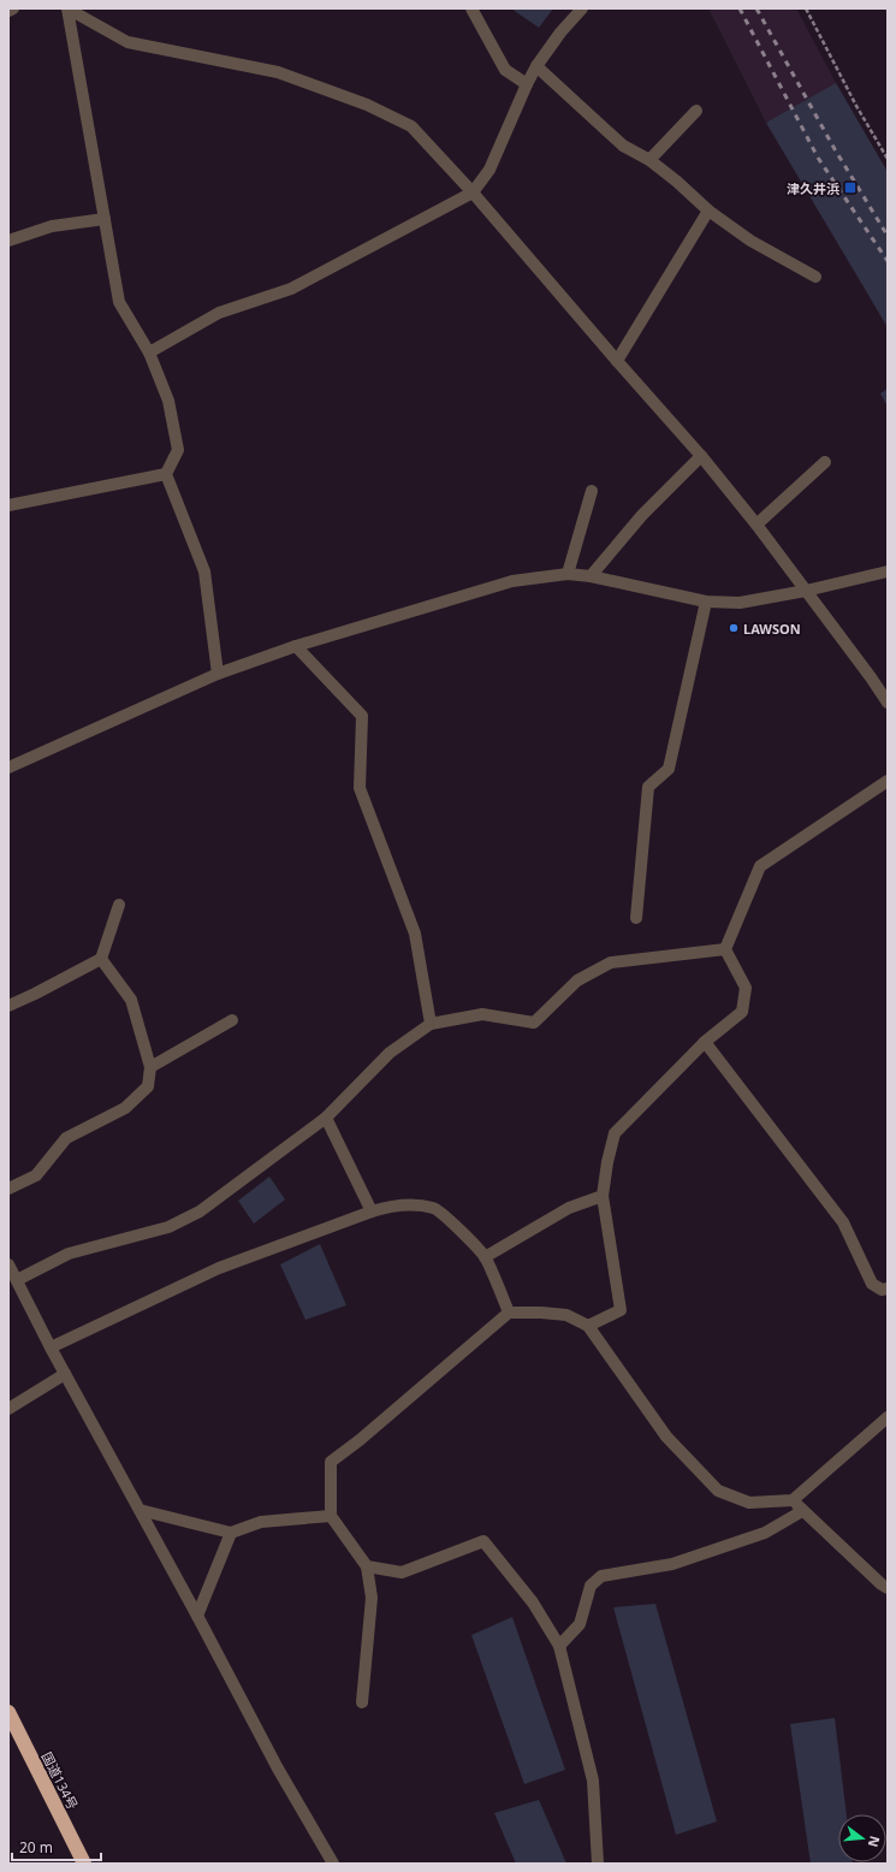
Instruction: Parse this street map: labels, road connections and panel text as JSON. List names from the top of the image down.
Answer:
{
  "streets": {
    "highway": ["国道134号"]
  },
  "places": {
    "transit": ["津久井浜"],
    "other": ["LAWSON"]
  },
  "scale_bar": "20 m",
  "north": "right"
}
